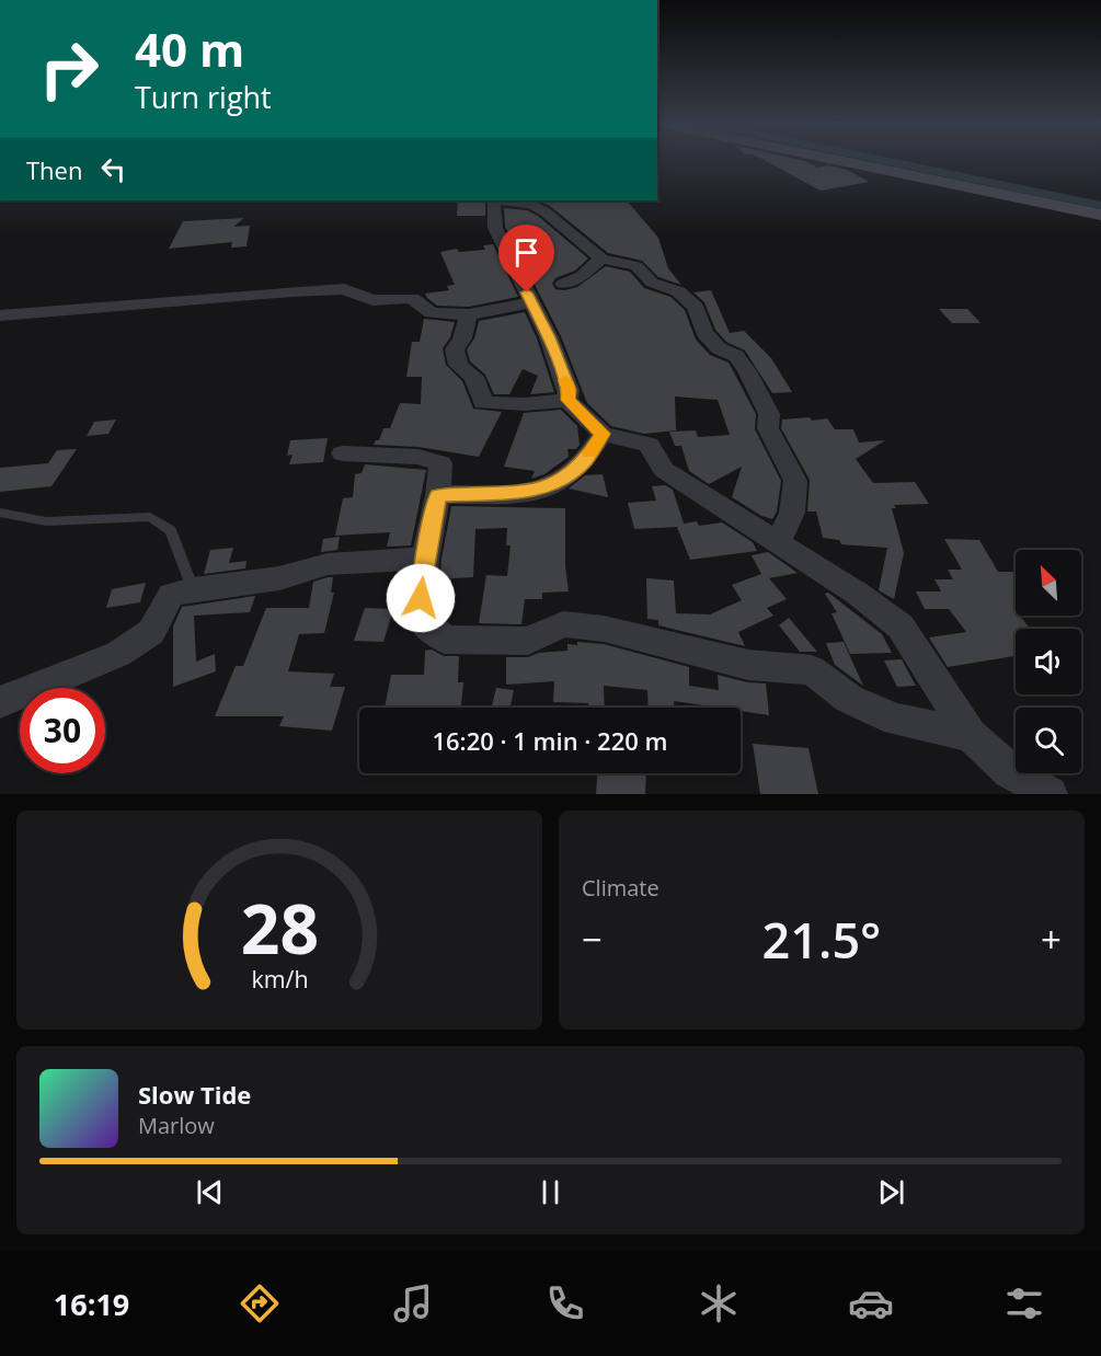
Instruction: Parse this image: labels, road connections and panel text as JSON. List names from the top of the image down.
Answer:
{
  "north": "top left",
  "page": {
    "turn": ["40 m", "Turn right"],
    "then": "Then",
    "limit": "30",
    "trip": "16:20 · 1 min · 220 m",
    "tile": "Climate",
    "heat": ["−", "21.5°", "+"],
    "song": ["Slow Tide", "Marlow"],
    "tabs": "16:19",
    "gauge": ["28", "km/h"]
  }
}
